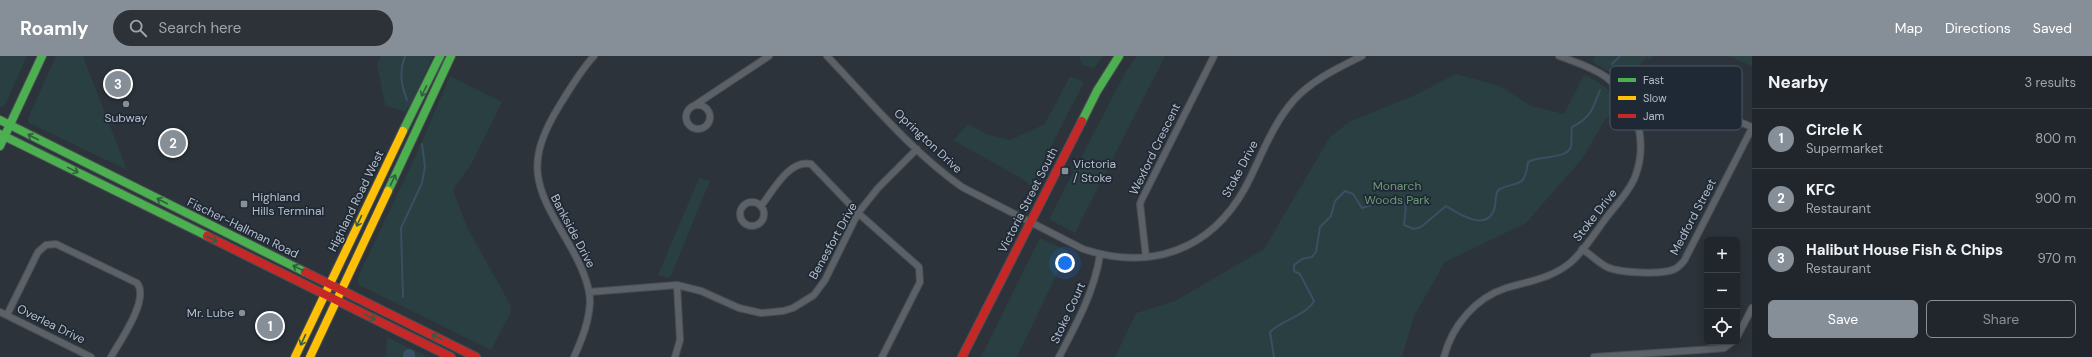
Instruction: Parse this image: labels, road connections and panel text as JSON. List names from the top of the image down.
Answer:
{
  "streets": {
    "main road": ["Victoria Street South", "Highland Road West", "Fischer-Hallman Road"],
    "street": [
      "Oprington Drive",
      "Wexford Crescent",
      "Stoke Drive",
      "Medford Street",
      "Bankside Drive",
      "Benesfort Drive",
      "Stoke Court",
      "Overlea Drive"
    ]
  },
  "crossings": [
    ["Oprington Drive", "Stoke Drive"],
    ["Oprington Drive", "Victoria Street South"],
    ["Oprington Drive", "Benesfort Drive"],
    ["Wexford Crescent", "Stoke Drive"],
    ["Stoke Drive", "Victoria Street South"],
    ["Stoke Drive", "Medford Street"],
    ["Stoke Drive", "Stoke Court"],
    ["Highland Road West", "Fischer-Hallman Road"],
    ["Bankside Drive", "Benesfort Drive"]
  ],
  "parks": ["Monarch Woods Park"],
  "places": {
    "other": ["Subway", "Mr. Lube"],
    "transit": ["Victoria / Stoke", "Highland Hills Terminal"]
  },
  "legend": ["Fast", "Slow", "Jam"],
  "page": {
    "header": "Roamly",
    "search": "Search here",
    "nav": ["Map", "Directions", "Saved"],
    "heading": ["Nearby", "3 results"],
    "pins": ["3", "2", "1"],
    "list": [
      {
        "mark": "1",
        "name": "Circle K",
        "note": "Supermarket",
        "value": "800 m"
      },
      {
        "mark": "2",
        "name": "KFC",
        "note": "Restaurant",
        "value": "900 m"
      },
      {
        "mark": "3",
        "name": "Halibut House Fish & Chips",
        "note": "Restaurant",
        "value": "970 m"
      }
    ],
    "map_buttons": ["+", "−"],
    "buttons": ["Save", "Share"]
  }
}
